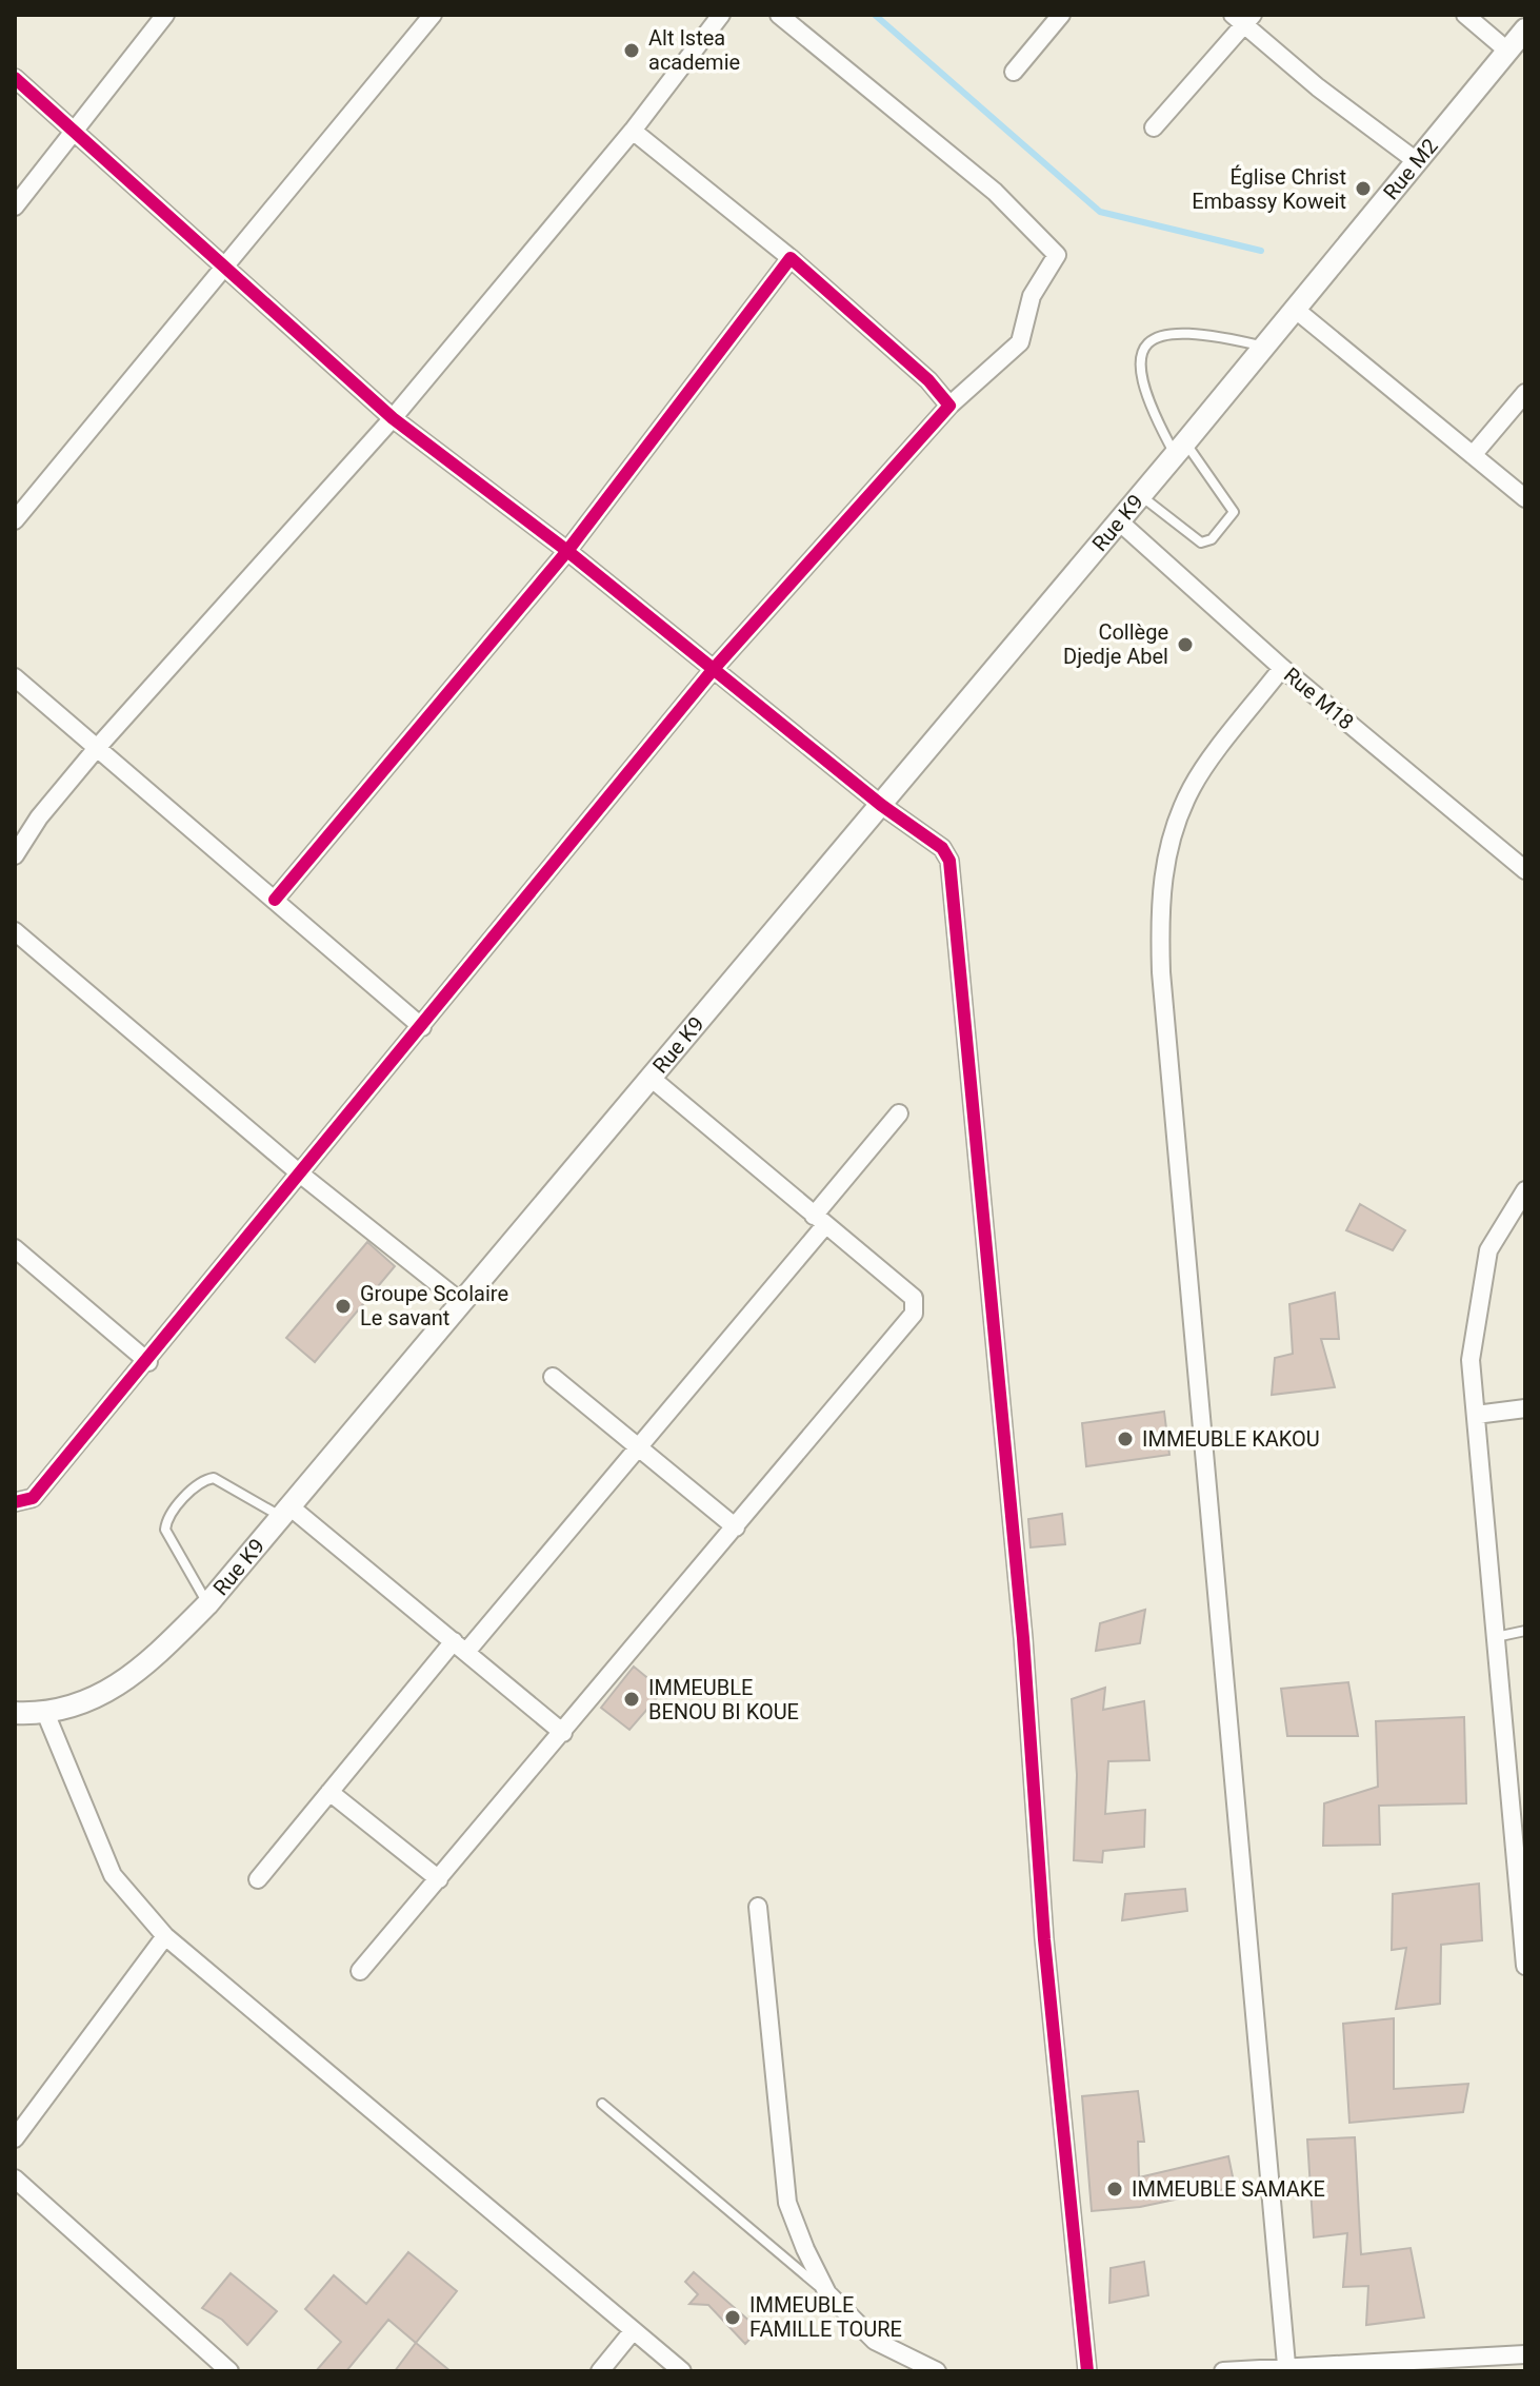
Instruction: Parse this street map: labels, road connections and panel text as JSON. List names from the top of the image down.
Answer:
{
  "streets": {
    "street": ["Rue M2", "Rue K9", "Rue M18"]
  },
  "crossings": [
    ["Rue M2", "Rue K9"],
    ["Rue K9", "Rue M18"]
  ],
  "places": [
    "Alt Istea academie",
    "Église Christ Embassy Koweit",
    "Collège Djedje Abel",
    "Groupe Scolaire Le savant",
    "IMMEUBLE KAKOU",
    "IMMEUBLE BENOU BI KOUE",
    "IMMEUBLE SAMAKE",
    "IMMEUBLE FAMILLE TOURE"
  ]
}
